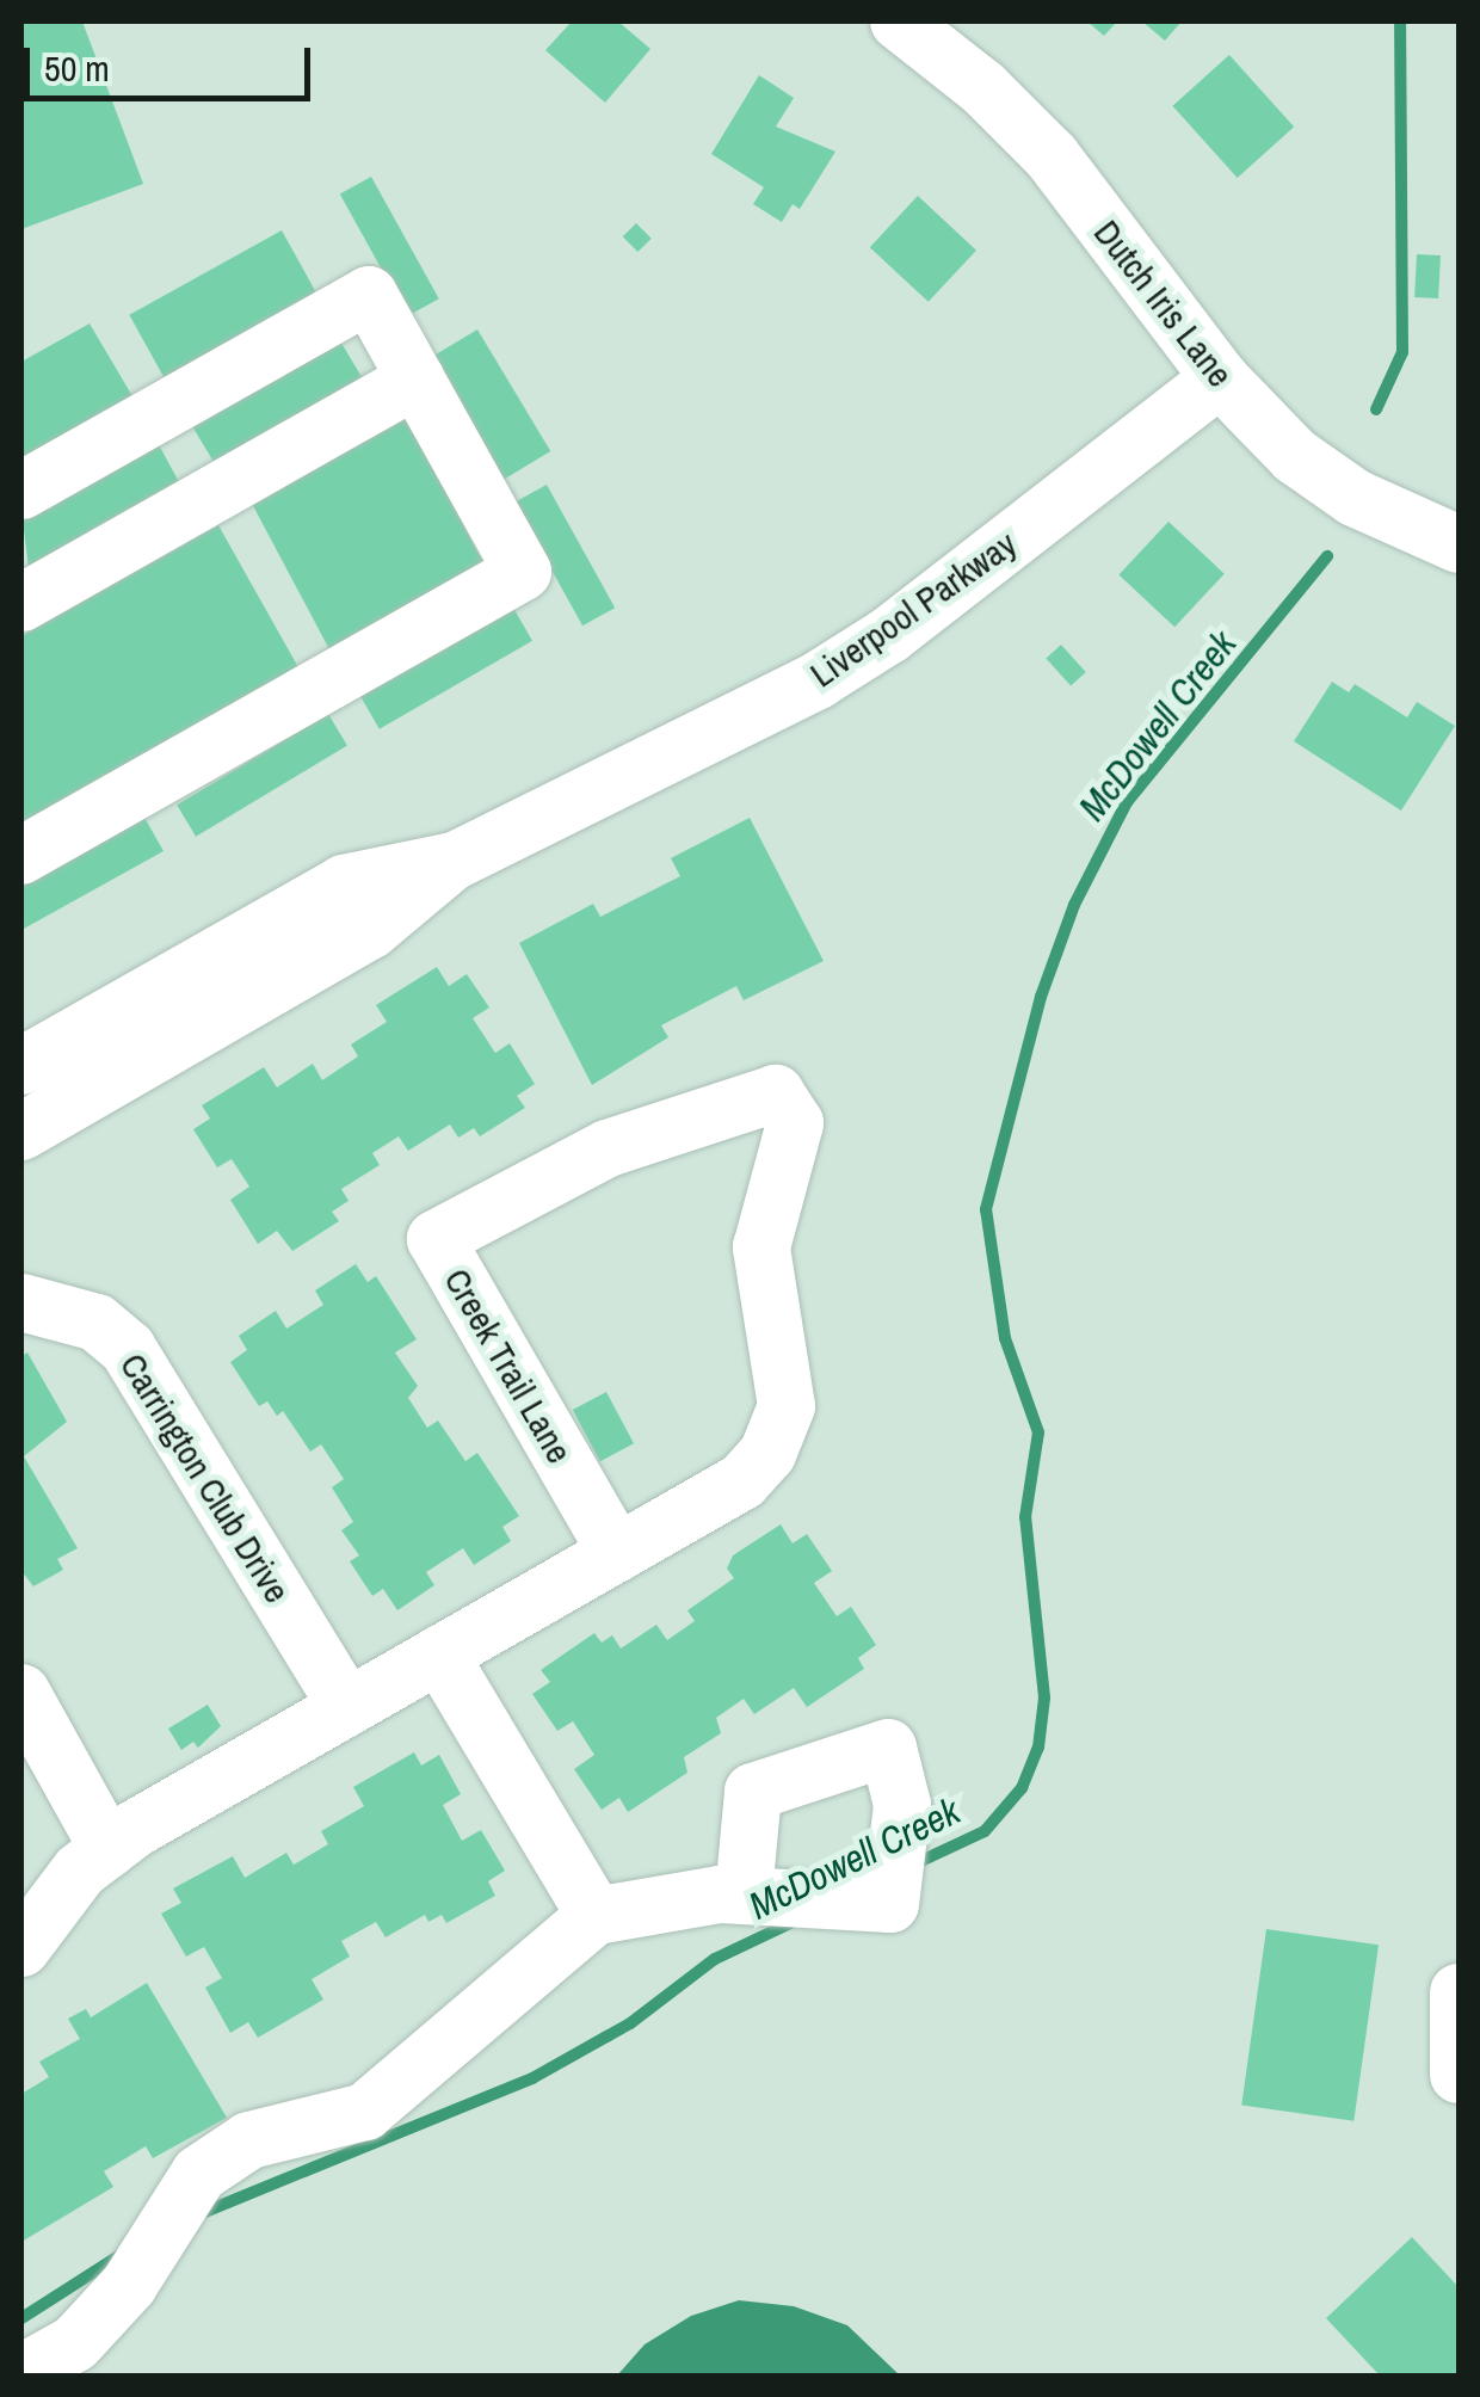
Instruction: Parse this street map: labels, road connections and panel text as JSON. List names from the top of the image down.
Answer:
{
  "streets": {
    "street": [
      "Dutch Iris Lane",
      "Liverpool Parkway",
      "Creek Trail Lane",
      "Carrington Club Drive"
    ]
  },
  "crossings": [
    ["Dutch Iris Lane", "Liverpool Parkway"],
    ["Creek Trail Lane", "Carrington Club Drive"]
  ],
  "water": ["McDowell Creek"],
  "scale_bar": "50 m"
}
